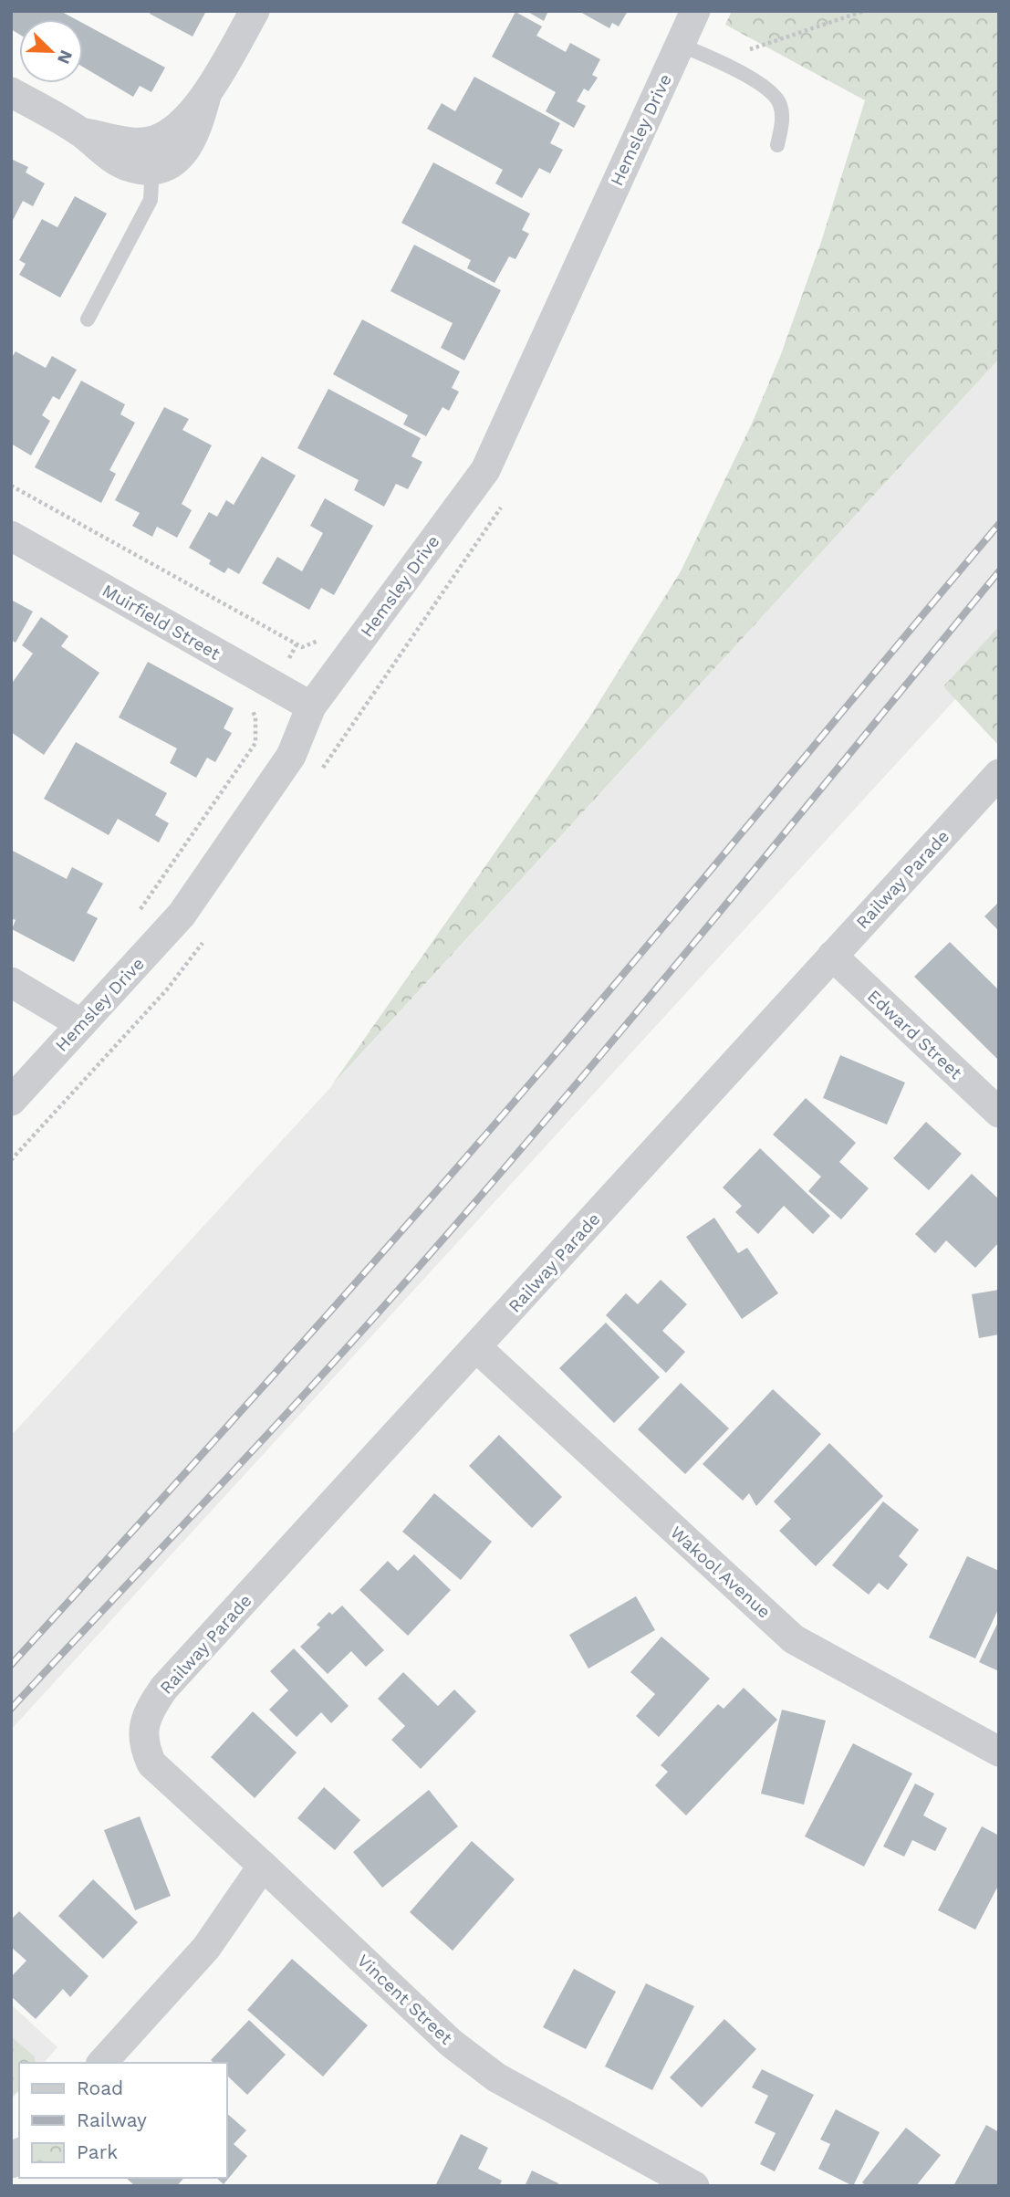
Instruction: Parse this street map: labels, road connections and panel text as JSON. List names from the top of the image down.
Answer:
{
  "streets": {
    "street": [
      "Hemsley Drive",
      "Muirfield Street",
      "Railway Parade",
      "Edward Street",
      "Wakool Avenue",
      "Vincent Street"
    ]
  },
  "crossings": [
    ["Hemsley Drive", "Muirfield Street"],
    ["Railway Parade", "Edward Street"],
    ["Railway Parade", "Wakool Avenue"],
    ["Railway Parade", "Vincent Street"]
  ],
  "legend": ["Road", "Railway", "Park"],
  "north": "bottom right"
}
